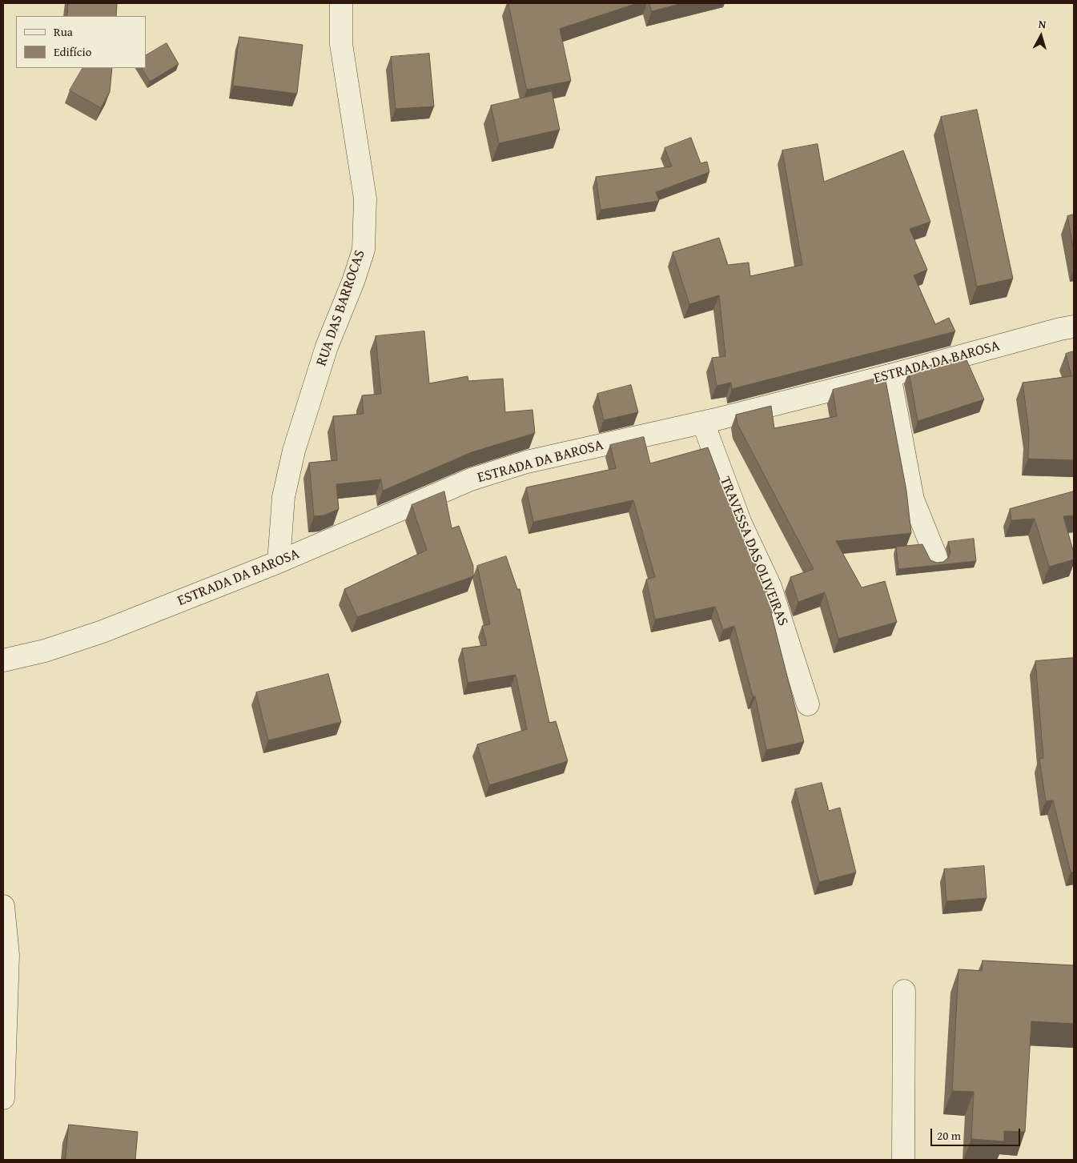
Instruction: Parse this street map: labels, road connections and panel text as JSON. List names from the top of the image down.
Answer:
{
  "streets": {
    "street": ["RUA DAS BARROCAS", "ESTRADA DA BAROSA", "TRAVESSA DAS OLIVEIRAS"]
  },
  "crossings": [
    ["RUA DAS BARROCAS", "ESTRADA DA BAROSA"],
    ["ESTRADA DA BAROSA", "TRAVESSA DAS OLIVEIRAS"]
  ],
  "legend": ["Rua", "Edifício"],
  "scale_bar": "20 m",
  "north": "top"
}
